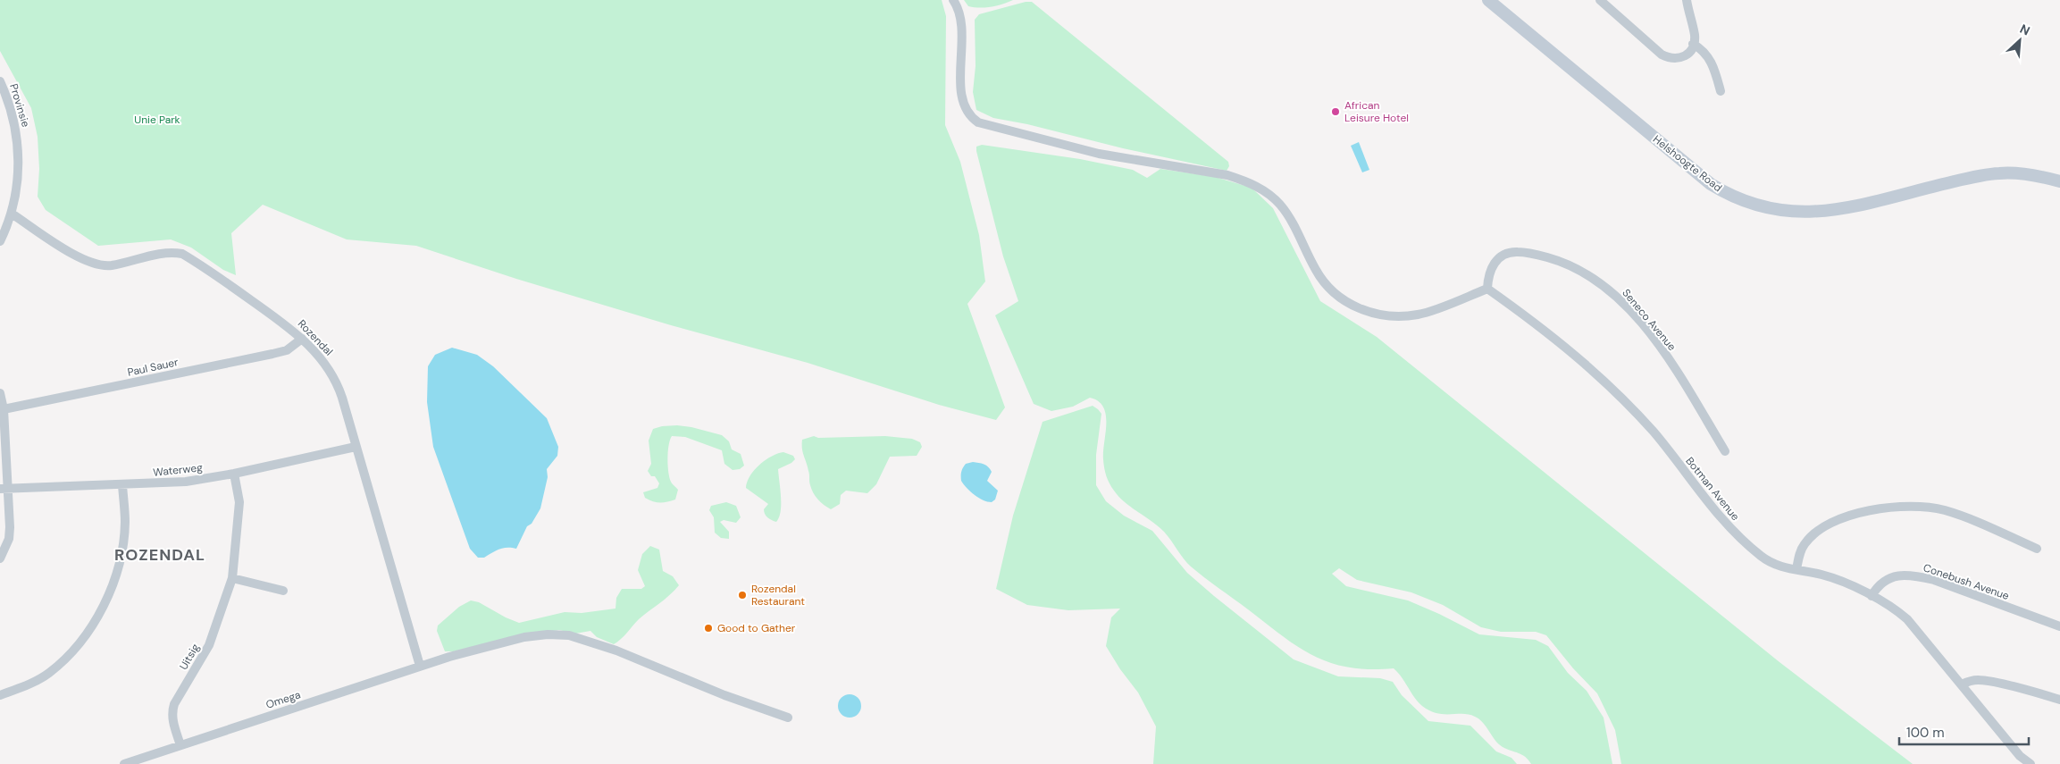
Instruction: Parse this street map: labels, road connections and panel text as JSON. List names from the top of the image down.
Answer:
{
  "streets": {
    "main road": ["Helshoogte Road"],
    "street": [
      "Provinsie",
      "Seneco Avenue",
      "Rozendal",
      "Paul Sauer",
      "Waterweg",
      "Botman Avenue",
      "Conebush Avenue",
      "Uitsig",
      "Omega"
    ]
  },
  "crossings": [
    ["Provinsie", "Rozendal"],
    ["Seneco Avenue", "Botman Avenue"],
    ["Rozendal", "Paul Sauer"],
    ["Rozendal", "Waterweg"],
    ["Rozendal", "Omega"],
    ["Waterweg", "Uitsig"],
    ["Botman Avenue", "Conebush Avenue"],
    ["Uitsig", "Omega"]
  ],
  "districts": ["ROZENDAL"],
  "parks": ["Unie Park"],
  "places": ["African Leisure Hotel", "Rozendal Restaurant", "Good to Gather"],
  "scale_bar": "100 m",
  "north": "top right"
}
